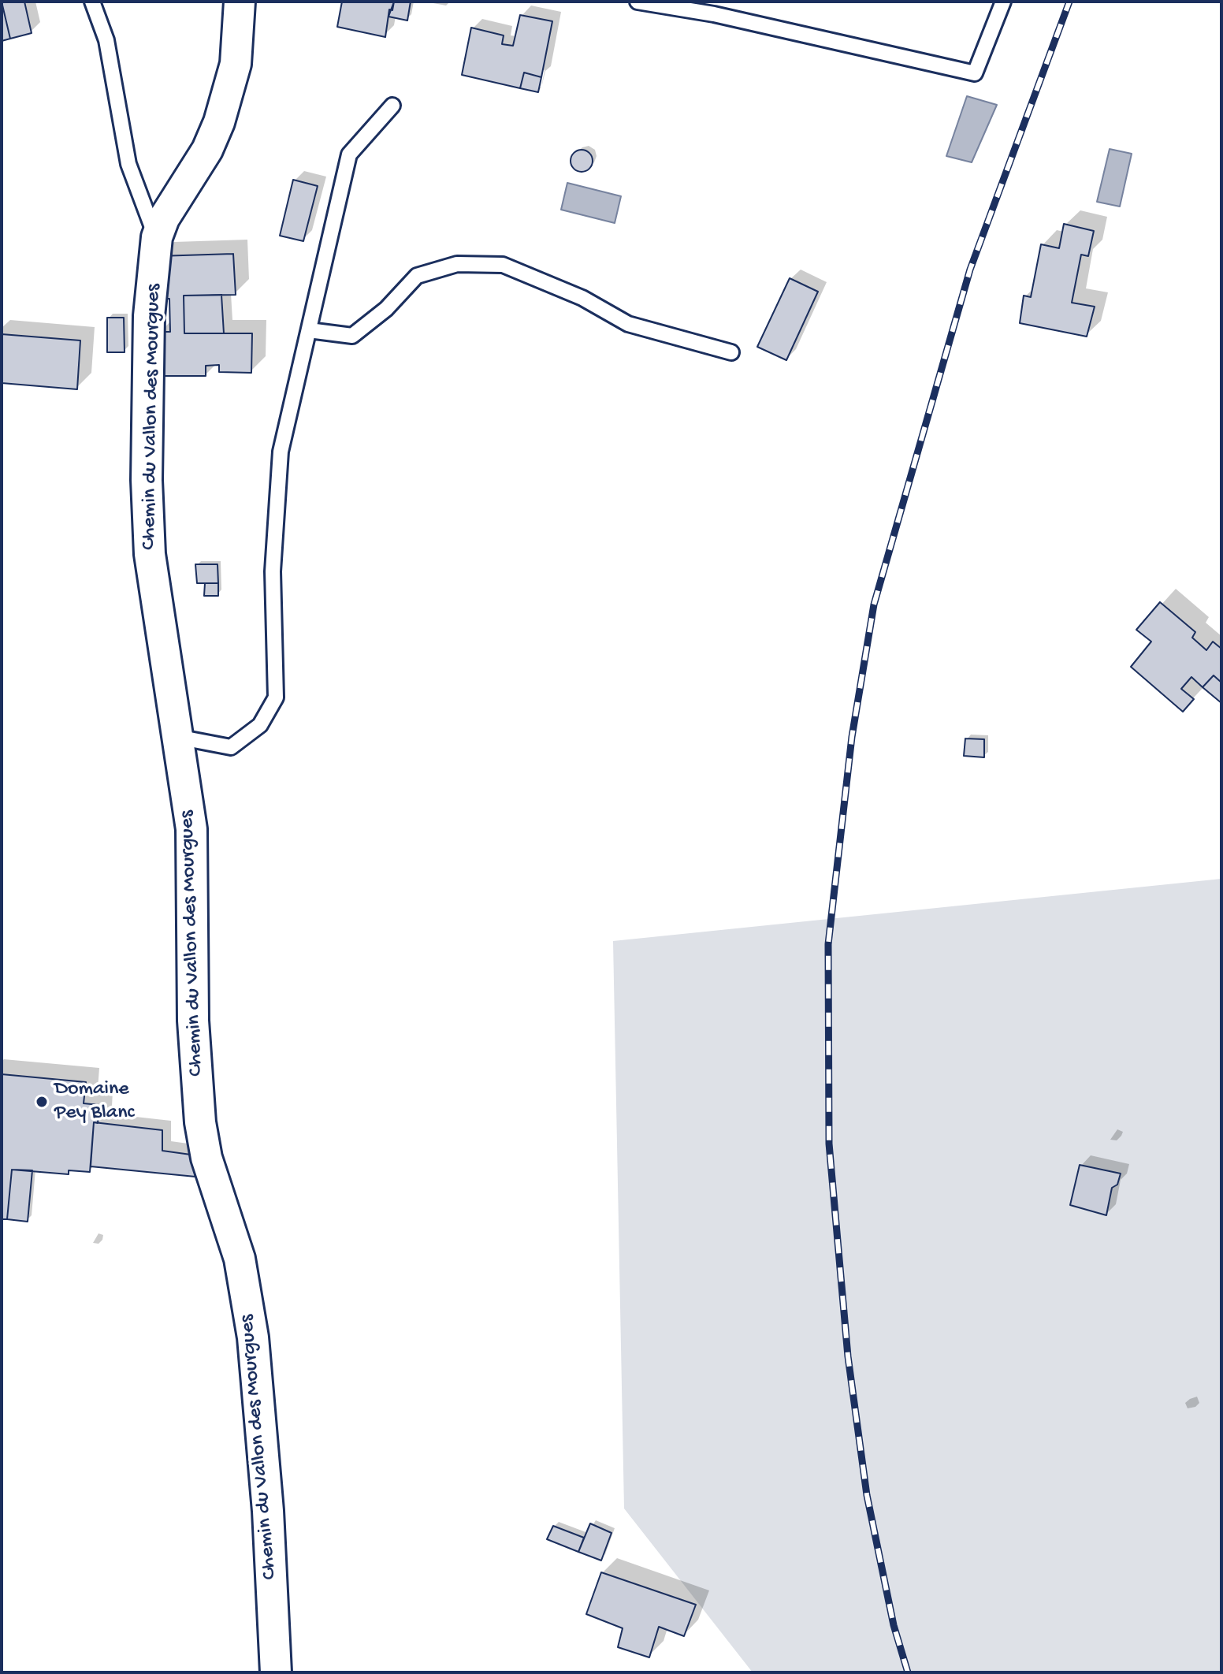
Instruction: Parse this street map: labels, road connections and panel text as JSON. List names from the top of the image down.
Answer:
{
  "streets": {
    "street": ["Chemin du Vallon des Mourgues"]
  },
  "places": ["Domaine Pey Blanc"]
}
